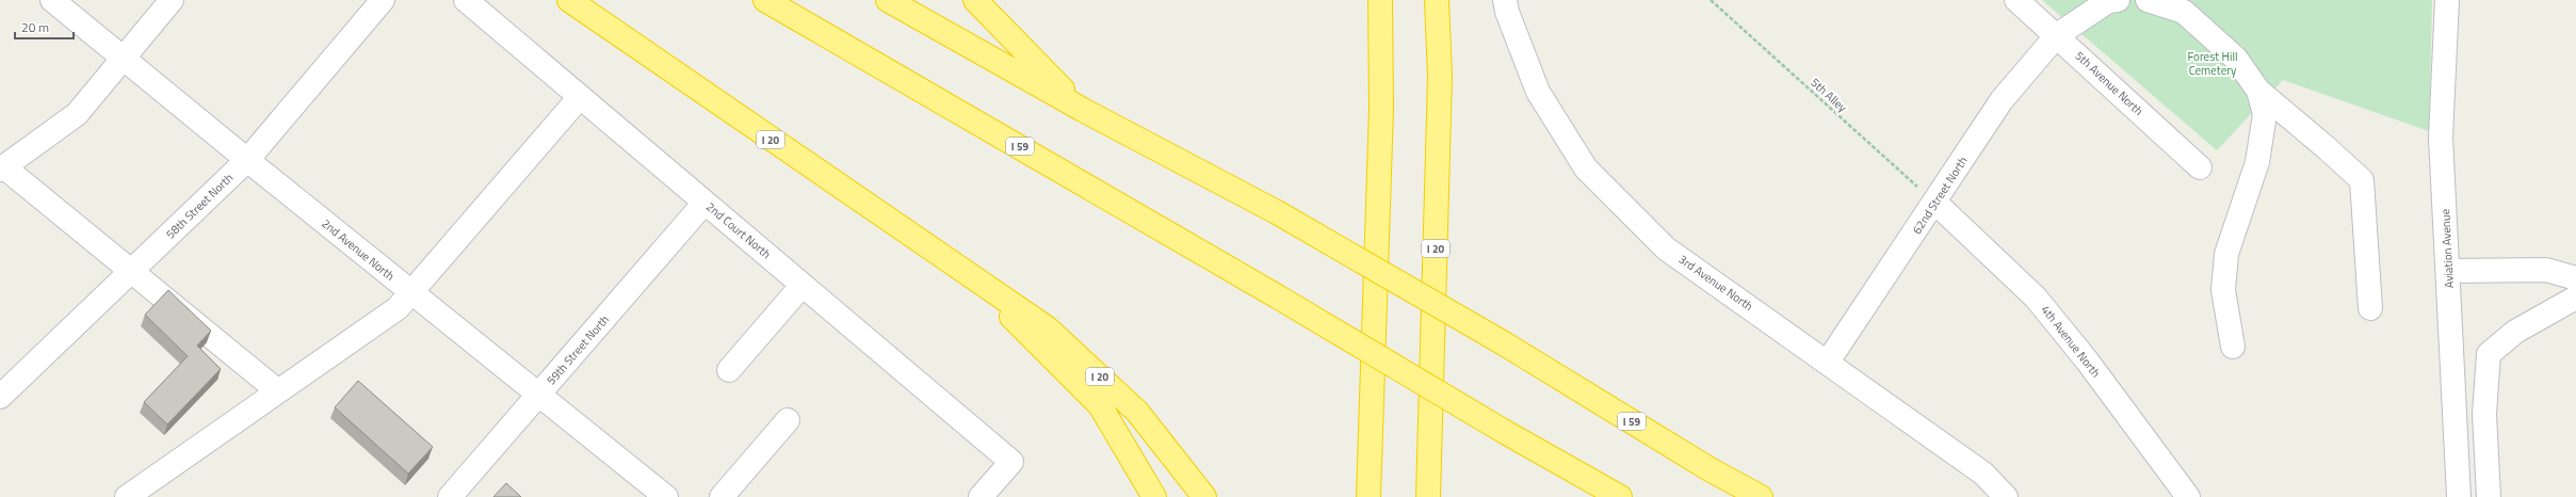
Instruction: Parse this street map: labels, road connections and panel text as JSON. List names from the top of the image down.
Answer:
{
  "streets": {
    "highway": ["I 20", "I 59"],
    "street": [
      "5th Avenue North",
      "62nd Street North",
      "58th Street North",
      "2nd Court North",
      "Aviation Avenue",
      "2nd Avenue North",
      "3rd Avenue North",
      "4th Avenue North",
      "59th Street North"
    ],
    "path": ["5th Alley"]
  },
  "crossings": [
    ["5th Avenue North", "62nd Street North"],
    ["5th Alley", "62nd Street North"],
    ["5th Alley", "4th Avenue North"],
    ["62nd Street North", "3rd Avenue North"],
    ["62nd Street North", "4th Avenue North"],
    ["58th Street North", "2nd Avenue North"],
    ["2nd Court North", "59th Street North"],
    ["2nd Avenue North", "59th Street North"]
  ],
  "parks": ["Forest Hill Cemetery"],
  "scale_bar": "20 m"
}
